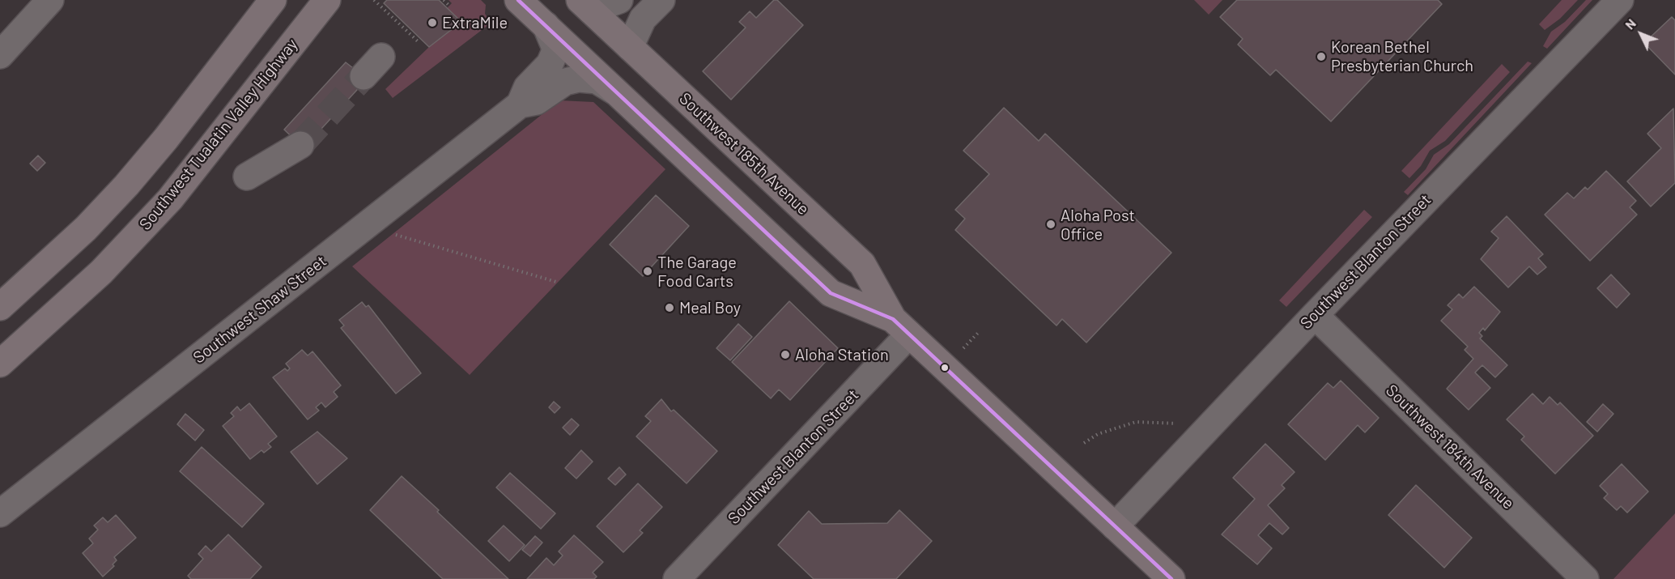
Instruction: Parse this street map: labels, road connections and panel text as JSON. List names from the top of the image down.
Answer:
{
  "streets": {
    "main road": ["Southwest Tualatin Valley Highway", "Southwest 185th Avenue"],
    "street": ["Southwest Blanton Street", "Southwest Shaw Street", "Southwest 184th Avenue"]
  },
  "crossings": [
    ["Southwest 185th Avenue", "Southwest Blanton Street"],
    ["Southwest 185th Avenue", "Southwest Shaw Street"],
    ["Southwest Blanton Street", "Southwest 184th Avenue"]
  ],
  "places": [
    "ExtraMile",
    "Korean Bethel Presbyterian Church",
    "Aloha Post Office",
    "The Garage Food Carts",
    "Meal Boy",
    "Aloha Station"
  ],
  "north": "top left"
}
